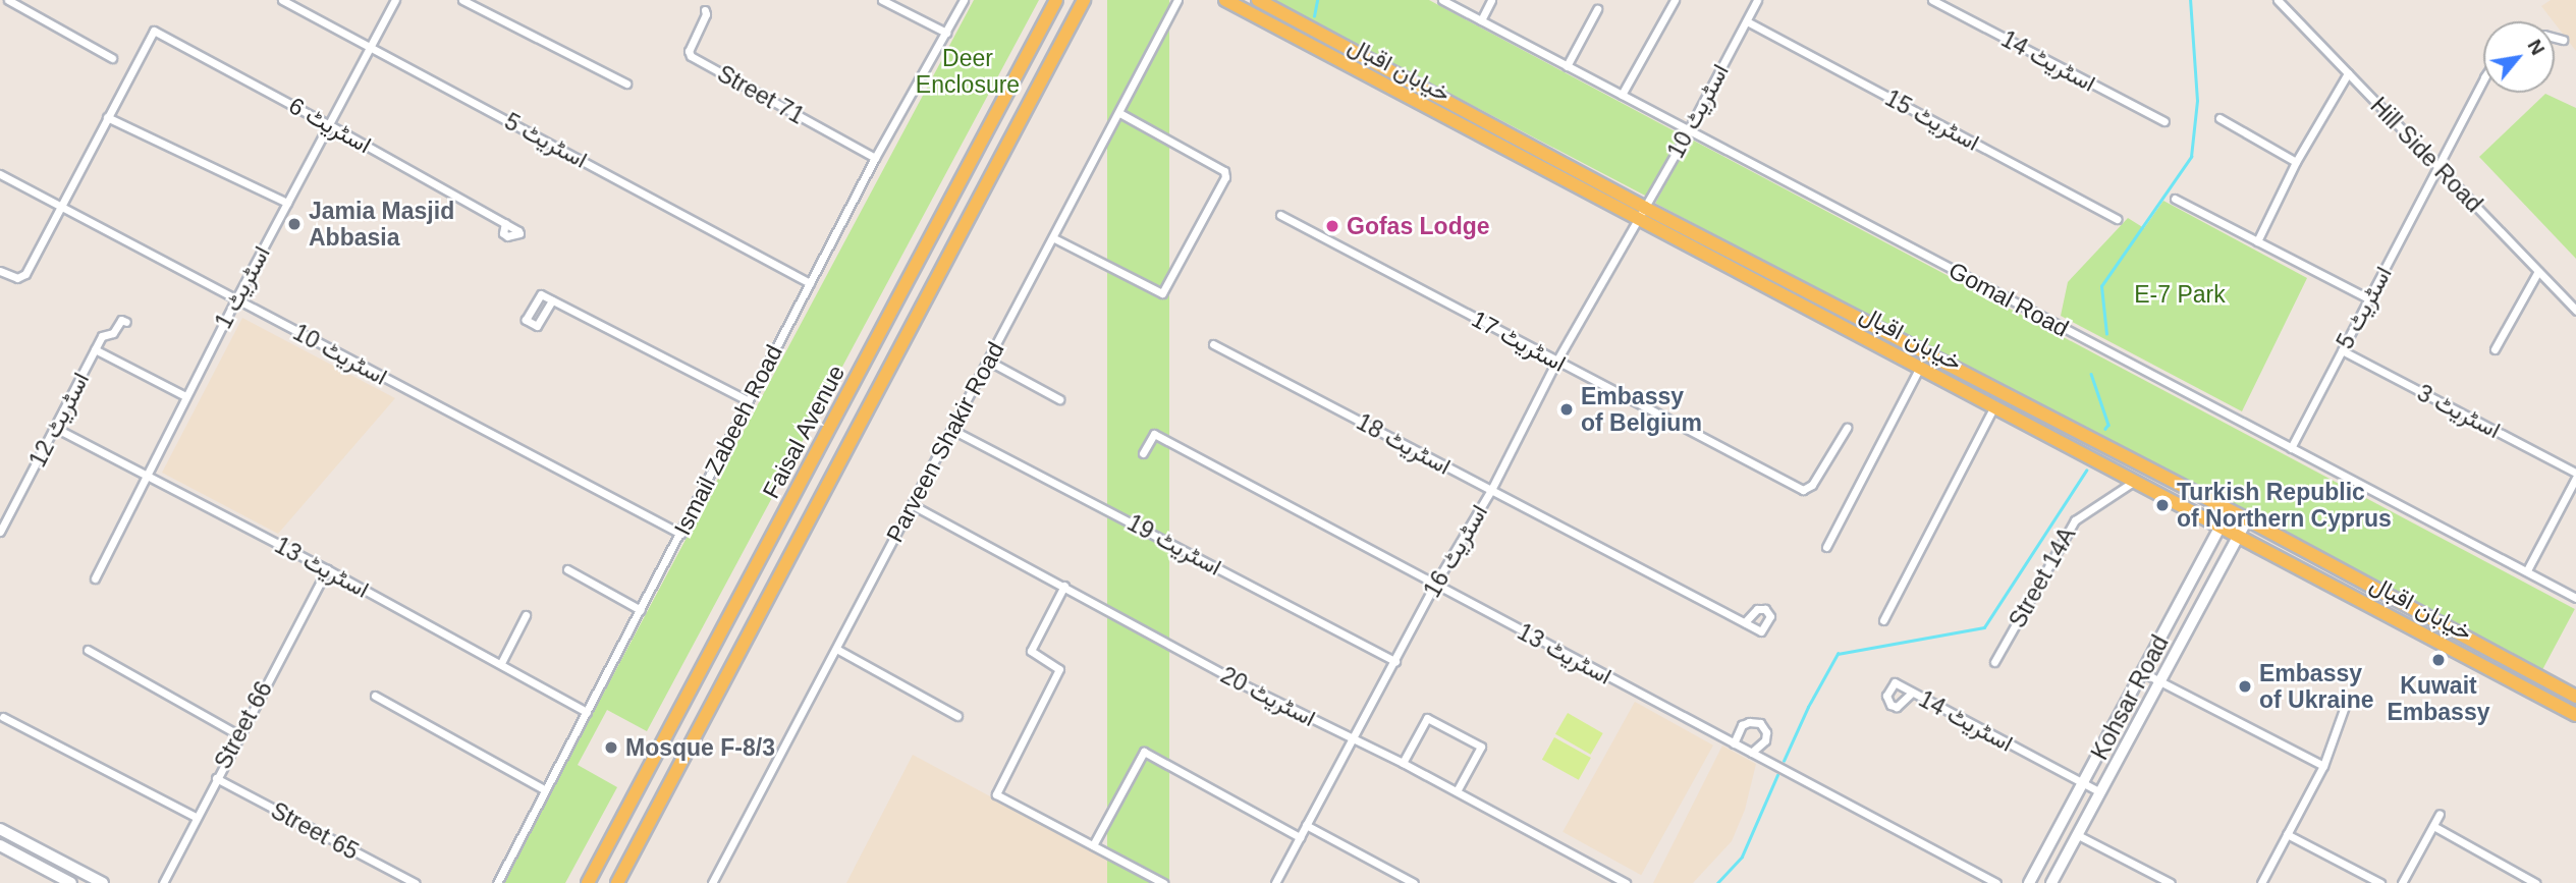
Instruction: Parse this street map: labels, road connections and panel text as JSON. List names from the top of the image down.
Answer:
{
  "streets": {
    "main road": ["خیابان اقبال", "Faisal Avenue"],
    "street": [
      "اسٹریٹ 14",
      "Street 71",
      "اسٹریٹ 10",
      "اسٹریٹ 15",
      "اسٹریٹ 6",
      "اسٹریٹ 5",
      "Hill Side Road",
      "اسٹریٹ 1",
      "Gomal Road",
      "اسٹریٹ 17",
      "اسٹریٹ 3",
      "اسٹریٹ 12",
      "Ismail Zabeeh Road",
      "Parveen Shakir Road",
      "اسٹریٹ 18",
      "اسٹریٹ 19",
      "اسٹریٹ 16",
      "اسٹریٹ 13",
      "Street 14A",
      "اسٹریٹ 20",
      "Kohsar Road",
      "Street 66",
      "Street 65"
    ]
  },
  "crossings": [
    ["اسٹریٹ 14", "Kohsar Road"],
    ["خیابان اقبال", "اسٹریٹ 10"],
    ["خیابان اقبال", "اسٹریٹ 16"],
    ["خیابان اقبال", "Street 14A"],
    ["خیابان اقبال", "Kohsar Road"],
    ["Street 71", "Ismail Zabeeh Road"],
    ["اسٹریٹ 10", "اسٹریٹ 15"],
    ["اسٹریٹ 10", "اسٹریٹ 1"],
    ["اسٹریٹ 10", "Gomal Road"],
    ["اسٹریٹ 10", "Ismail Zabeeh Road"],
    ["اسٹریٹ 10", "اسٹریٹ 16"],
    ["اسٹریٹ 6", "اسٹریٹ 1"],
    ["اسٹریٹ 5", "Hill Side Road"],
    ["اسٹریٹ 5", "اسٹریٹ 1"],
    ["اسٹریٹ 5", "Gomal Road"],
    ["اسٹریٹ 5", "اسٹریٹ 3"],
    ["اسٹریٹ 5", "Ismail Zabeeh Road"],
    ["اسٹریٹ 1", "اسٹریٹ 13"],
    ["اسٹریٹ 17", "اسٹریٹ 16"],
    ["اسٹریٹ 12", "اسٹریٹ 13"],
    ["Ismail Zabeeh Road", "اسٹریٹ 13"],
    ["Parveen Shakir Road", "اسٹریٹ 19"],
    ["Parveen Shakir Road", "اسٹریٹ 20"],
    ["اسٹریٹ 18", "اسٹریٹ 16"],
    ["اسٹریٹ 19", "اسٹریٹ 16"],
    ["اسٹریٹ 16", "اسٹریٹ 13"],
    ["اسٹریٹ 16", "اسٹریٹ 20"],
    ["اسٹریٹ 13", "Street 66"],
    ["Street 66", "Street 65"]
  ],
  "parks": ["Deer Enclosure", "E-7 Park"],
  "places": [
    "Jamia Masjid Abbasia",
    "Gofas Lodge",
    "Embassy of Belgium",
    "Turkish Republic of Northern Cyprus",
    "Kuwait Embassy",
    "Embassy of Ukraine",
    "Mosque F-8/3"
  ],
  "north": "top right"
}
